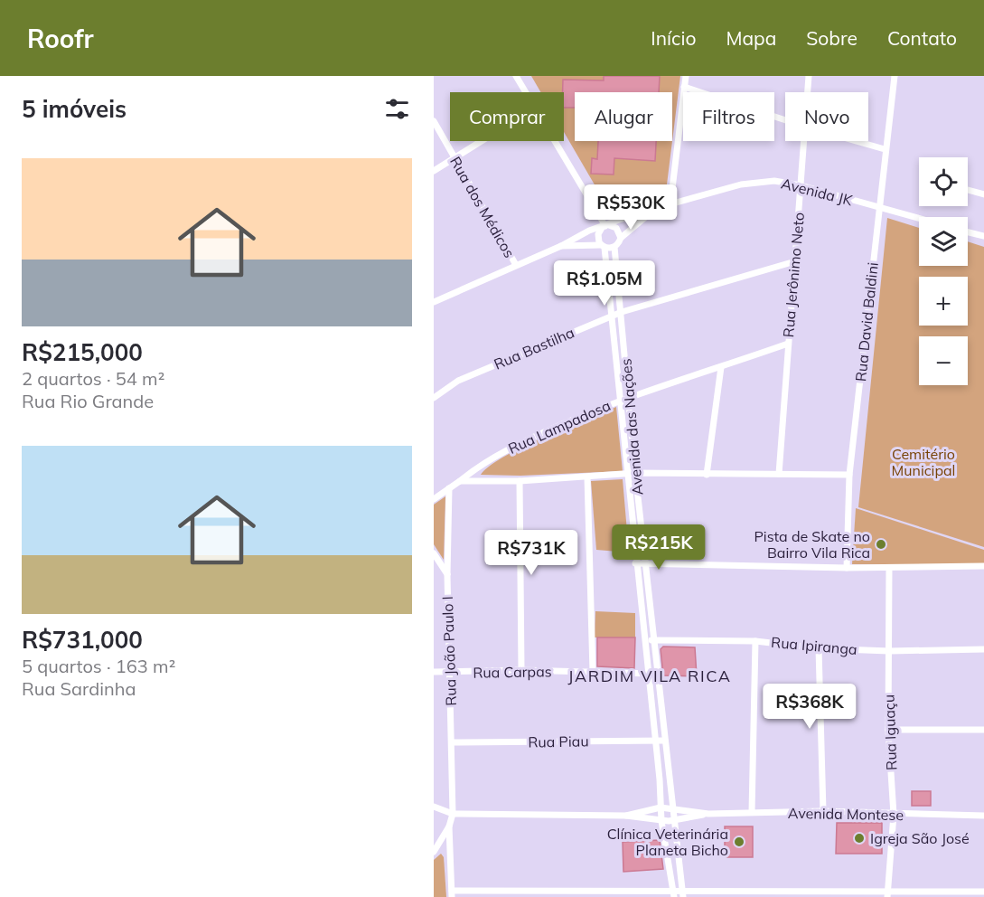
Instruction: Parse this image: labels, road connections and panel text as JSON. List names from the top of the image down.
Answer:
{
  "streets": {
    "street": [
      "Avenida JK",
      "Rua dos Médicos",
      "Rua Jerônimo Neto",
      "Rua David Baldini",
      "Rua Bastilha",
      "Rua Lampadosa",
      "Avenida das Nações",
      "Rua Ipiranga",
      "Rua João Paulo I",
      "Rua Carpas",
      "Rua Iguaçu",
      "Rua Piau",
      "Avenida Montese"
    ]
  },
  "crossings": [
    ["Avenida JK", "Rua dos Médicos"],
    ["Avenida JK", "Rua Jerônimo Neto"],
    ["Avenida JK", "Rua David Baldini"],
    ["Avenida JK", "Avenida das Nações"],
    ["Rua Jerônimo Neto", "Rua Bastilha"],
    ["Rua Jerônimo Neto", "Rua Lampadosa"],
    ["Rua Bastilha", "Avenida das Nações"],
    ["Rua Lampadosa", "Avenida das Nações"],
    ["Rua Lampadosa", "Rua João Paulo I"],
    ["Avenida das Nações", "Rua Ipiranga"],
    ["Avenida das Nações", "Rua Carpas"],
    ["Avenida das Nações", "Rua Piau"],
    ["Avenida das Nações", "Avenida Montese"],
    ["Rua Ipiranga", "Rua Iguaçu"],
    ["Rua João Paulo I", "Rua Carpas"],
    ["Rua João Paulo I", "Rua Piau"],
    ["Rua João Paulo I", "Avenida Montese"],
    ["Rua Iguaçu", "Avenida Montese"]
  ],
  "districts": ["JARDIM VILA RICA"],
  "parks": ["Cemitério Municipal"],
  "places": ["Pista de Skate no Bairro Vila Rica", "Igreja São José", "Clínica Veterinária Planeta Bicho"],
  "page": {
    "header": "Roofr",
    "nav": [
      "Início",
      "Mapa",
      "Sobre",
      "Contato"
    ],
    "heading": "5 imóveis",
    "chip": [
      "Comprar",
      "Alugar",
      "Filtros",
      "Novo"
    ],
    "list": [
      {
        "name": "R$215,000",
        "note": "2 quartos · 54 m² · Rua Rio Grande"
      },
      {
        "name": "R$731,000",
        "note": "5 quartos · 163 m² · Rua Sardinha"
      }
    ],
    "map_buttons": ["+", "−"],
    "price": [
      "R$530K",
      "R$1.05M",
      "R$215K",
      "R$731K",
      "R$368K"
    ]
  }
}
